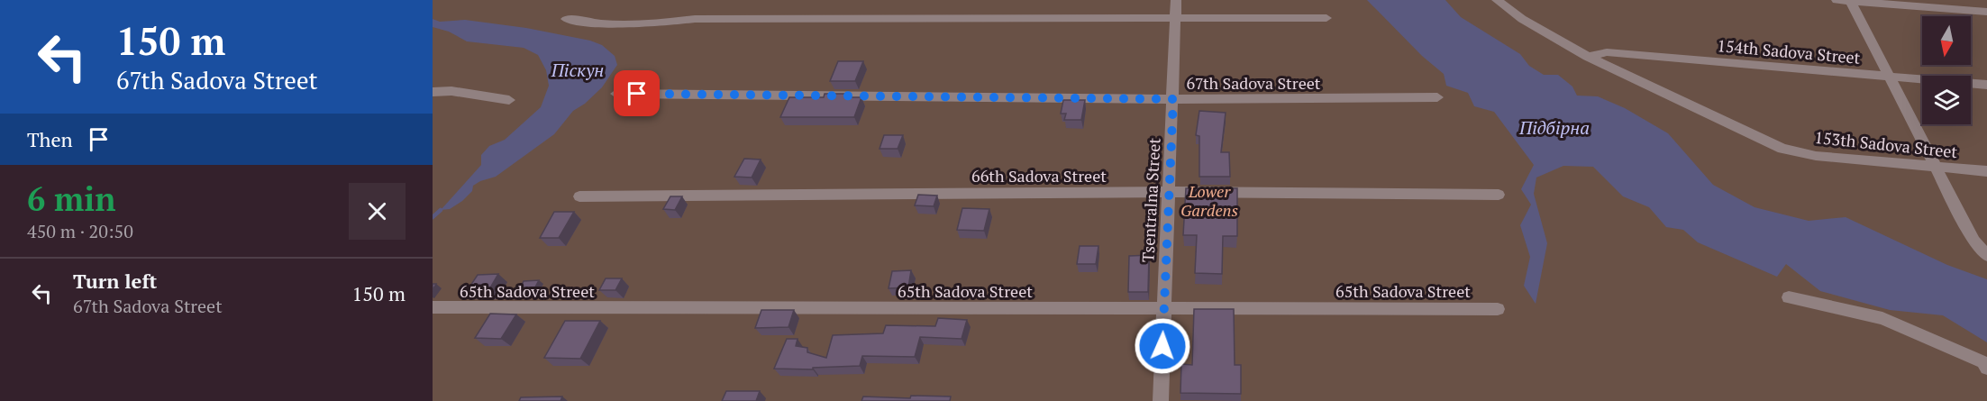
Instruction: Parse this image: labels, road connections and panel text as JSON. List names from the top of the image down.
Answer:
{
  "streets": {
    "street": [
      "154th Sadova Street",
      "67th Sadova Street",
      "153th Sadova Street",
      "66th Sadova Street",
      "Tsentralna Street",
      "65th Sadova Street"
    ]
  },
  "crossings": [
    ["154th Sadova Street", "153th Sadova Street"],
    ["67th Sadova Street", "Tsentralna Street"],
    ["66th Sadova Street", "Tsentralna Street"],
    ["Tsentralna Street", "65th Sadova Street"]
  ],
  "water": ["Піскун", "Підбірна"],
  "parks": ["Lower Gardens"],
  "north": "bottom",
  "page": {
    "turn": ["150 m", "67th Sadova Street"],
    "then": "Then",
    "heading": ["6 min", "450 m · 20:50"],
    "list": [
      {
        "name": "Turn left",
        "note": "67th Sadova Street",
        "value": "150 m"
      }
    ]
  }
}
